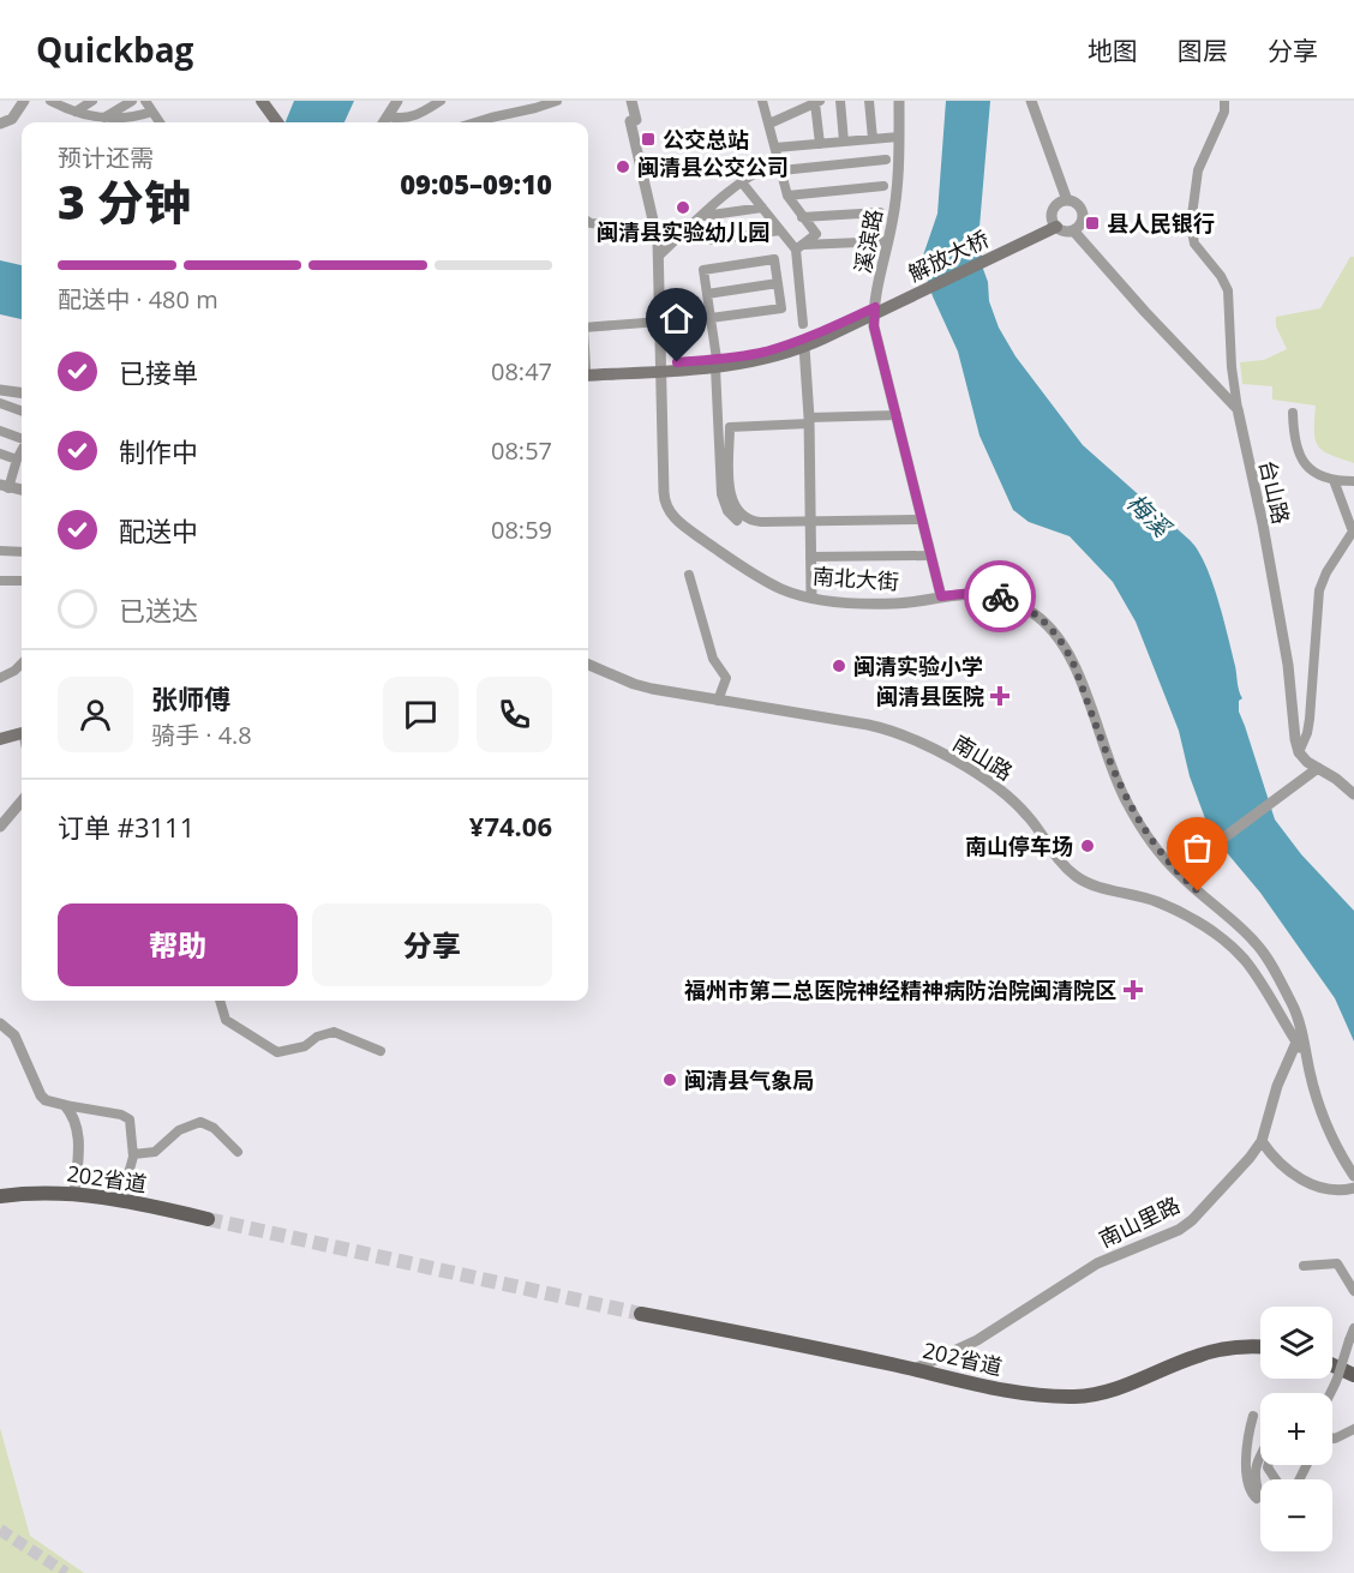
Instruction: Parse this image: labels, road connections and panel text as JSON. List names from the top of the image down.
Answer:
{
  "streets": {
    "main road": ["解放大桥", "202省道"],
    "street": [
      "溪滨路",
      "台山路",
      "南北大街",
      "南山路",
      "南山里路"
    ]
  },
  "crossings": [
    ["溪滨路", "解放大桥"],
    ["溪滨路", "南北大街"],
    ["南北大街", "南山路"],
    ["南北大街", "南山里路"],
    ["南山路", "南山里路"],
    ["202省道", "南山里路"]
  ],
  "water": ["梅溪"],
  "places": {
    "transit": ["公交总站", "县人民银行"],
    "other": [
      "闽清县公交公司",
      "闽清县实验幼儿园",
      "闽清实验小学",
      "南山停车场",
      "闽清县气象局"
    ],
    "health": ["闽清县医院", "福州市第二总医院神经精神病防治院闽清院区"]
  },
  "page": {
    "header": "Quickbag",
    "nav": ["地图", "图层", "分享"],
    "heading": ["3 分钟", "预计还需", "09:05–09:10"],
    "panel": [
      "张师傅",
      "骑手 · 4.8",
      "订单 #3111",
      "¥74.06"
    ],
    "bar": "配送中 · 480 m",
    "list": [
      ["已接单", "08:47"],
      ["制作中", "08:57"],
      ["配送中", "08:59"],
      "已送达"
    ],
    "buttons": ["帮助", "分享"],
    "map_buttons": ["+", "−"]
  }
}
